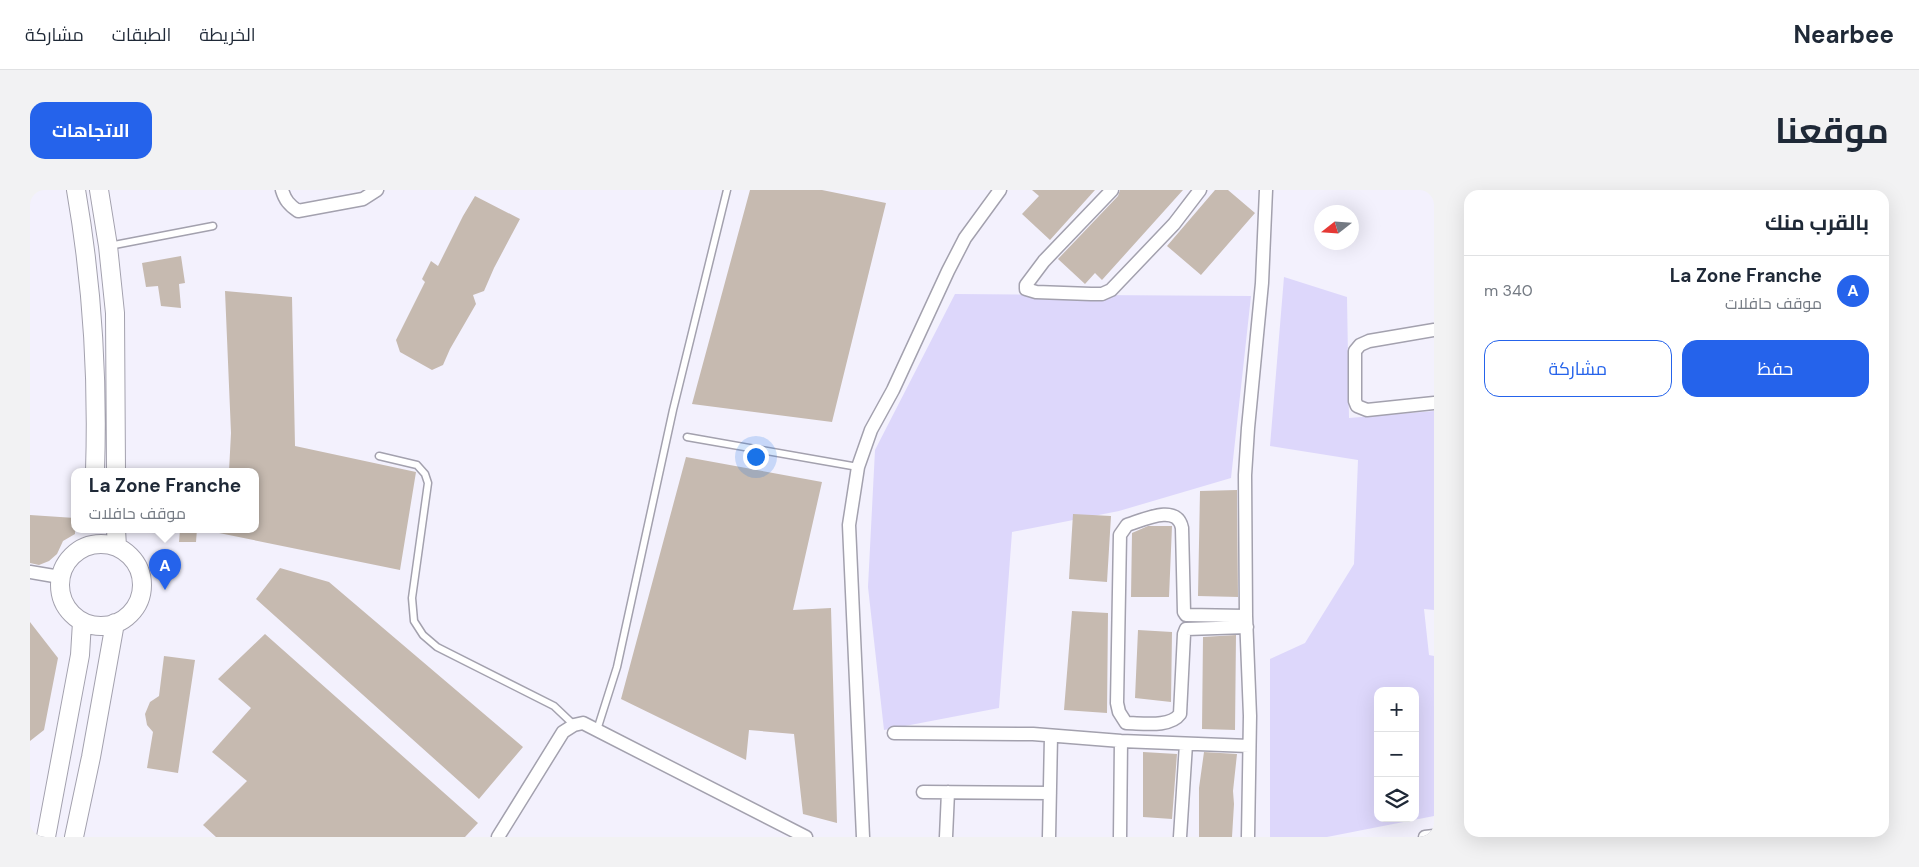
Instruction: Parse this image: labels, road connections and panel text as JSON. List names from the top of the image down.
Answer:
{
  "north": "left",
  "page": {
    "header": "Nearbee",
    "nav": ["الخريطة", "الطبقات", "مشاركة"],
    "title": "موقعنا",
    "buttons": [
      "الاتجاهات",
      ["حفظ", "مشاركة"]
    ],
    "heading": "بالقرب منك",
    "list": [
      {
        "mark": "A",
        "name": "La Zone Franche",
        "note": "موقف حافلات",
        "value": "340 m"
      }
    ],
    "popup": ["La Zone Franche", "موقف حافلات"],
    "pins": "A",
    "map_buttons": ["+", "−"]
  }
}
